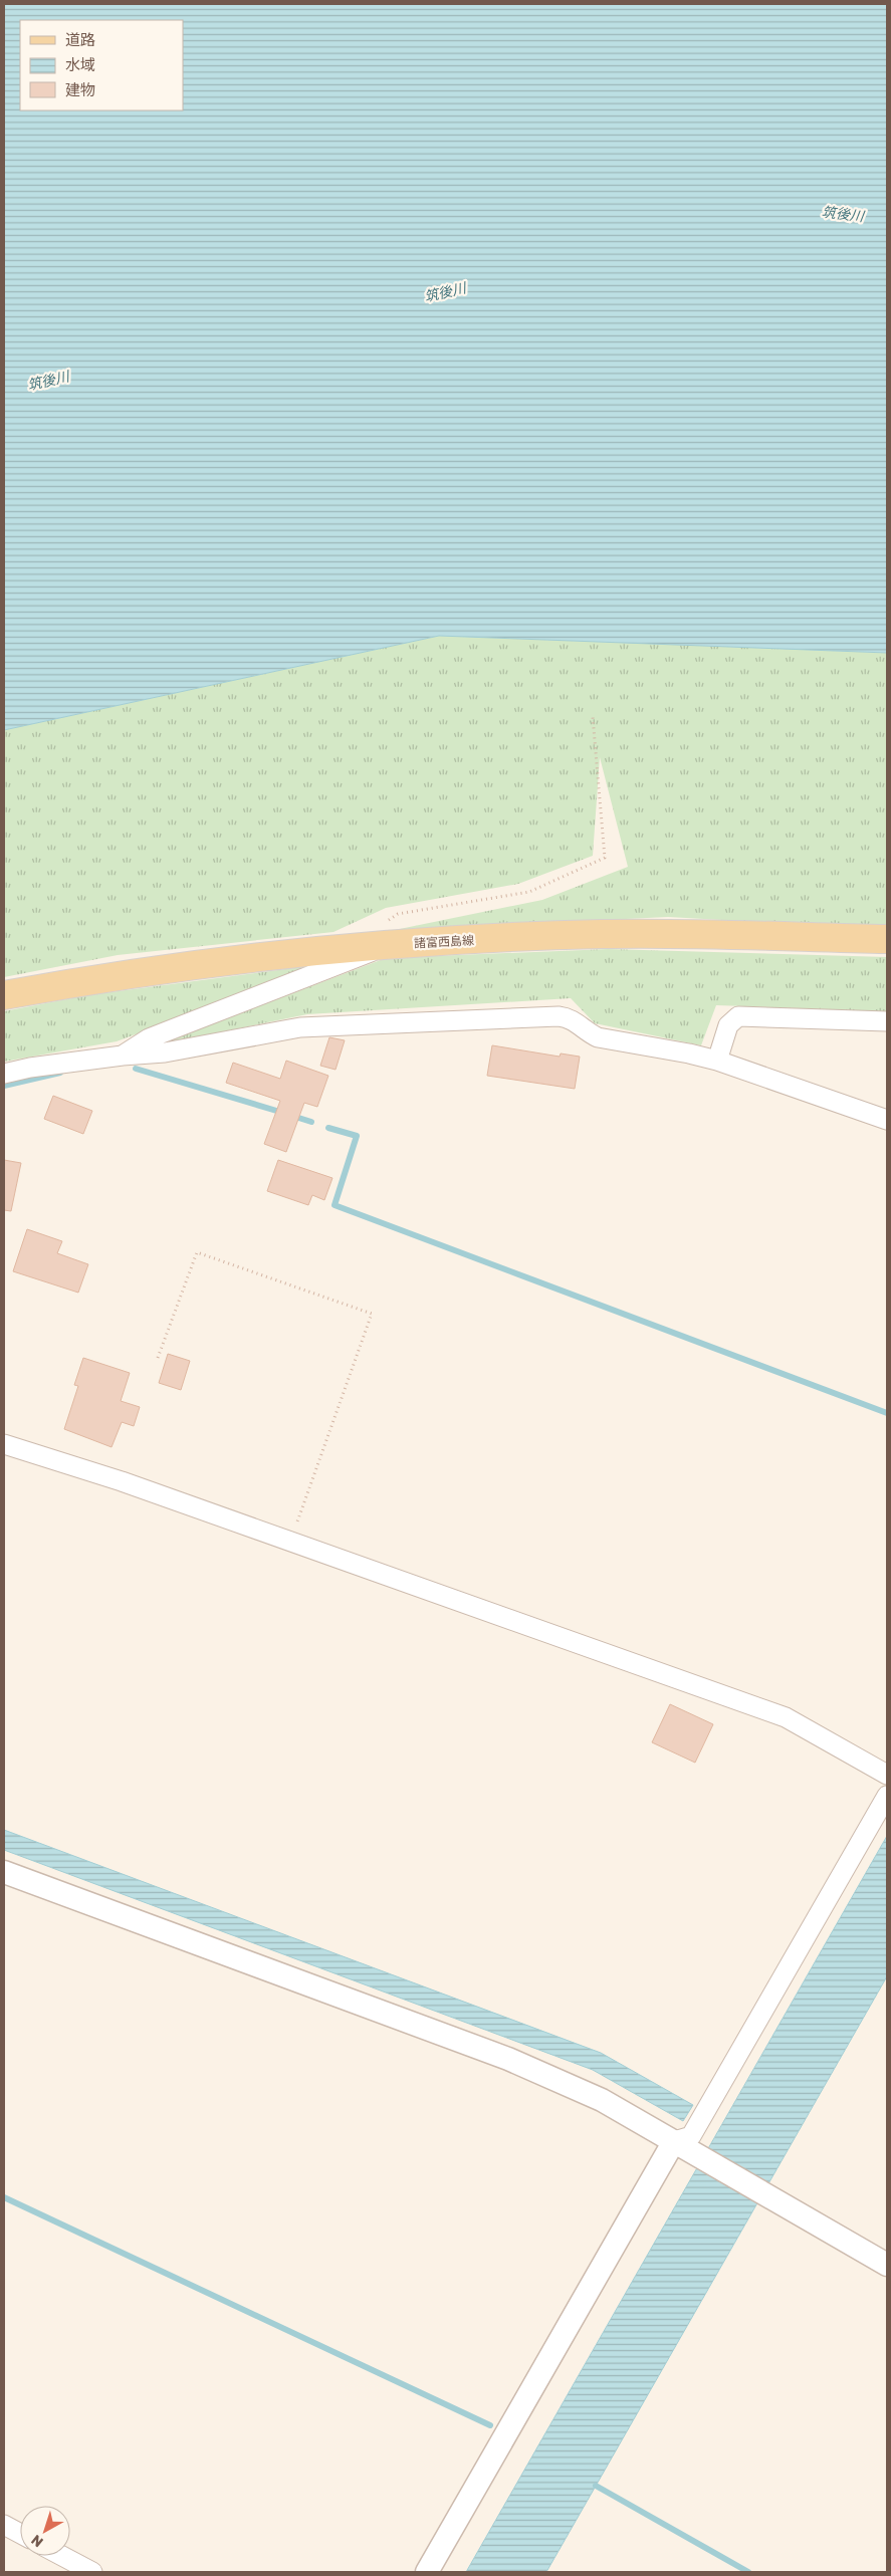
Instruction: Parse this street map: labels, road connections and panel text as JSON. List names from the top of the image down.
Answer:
{
  "streets": {
    "main road": ["諸富西島線"]
  },
  "water": ["筑後川"],
  "legend": ["道路", "水域", "建物"],
  "north": "bottom left"
}
